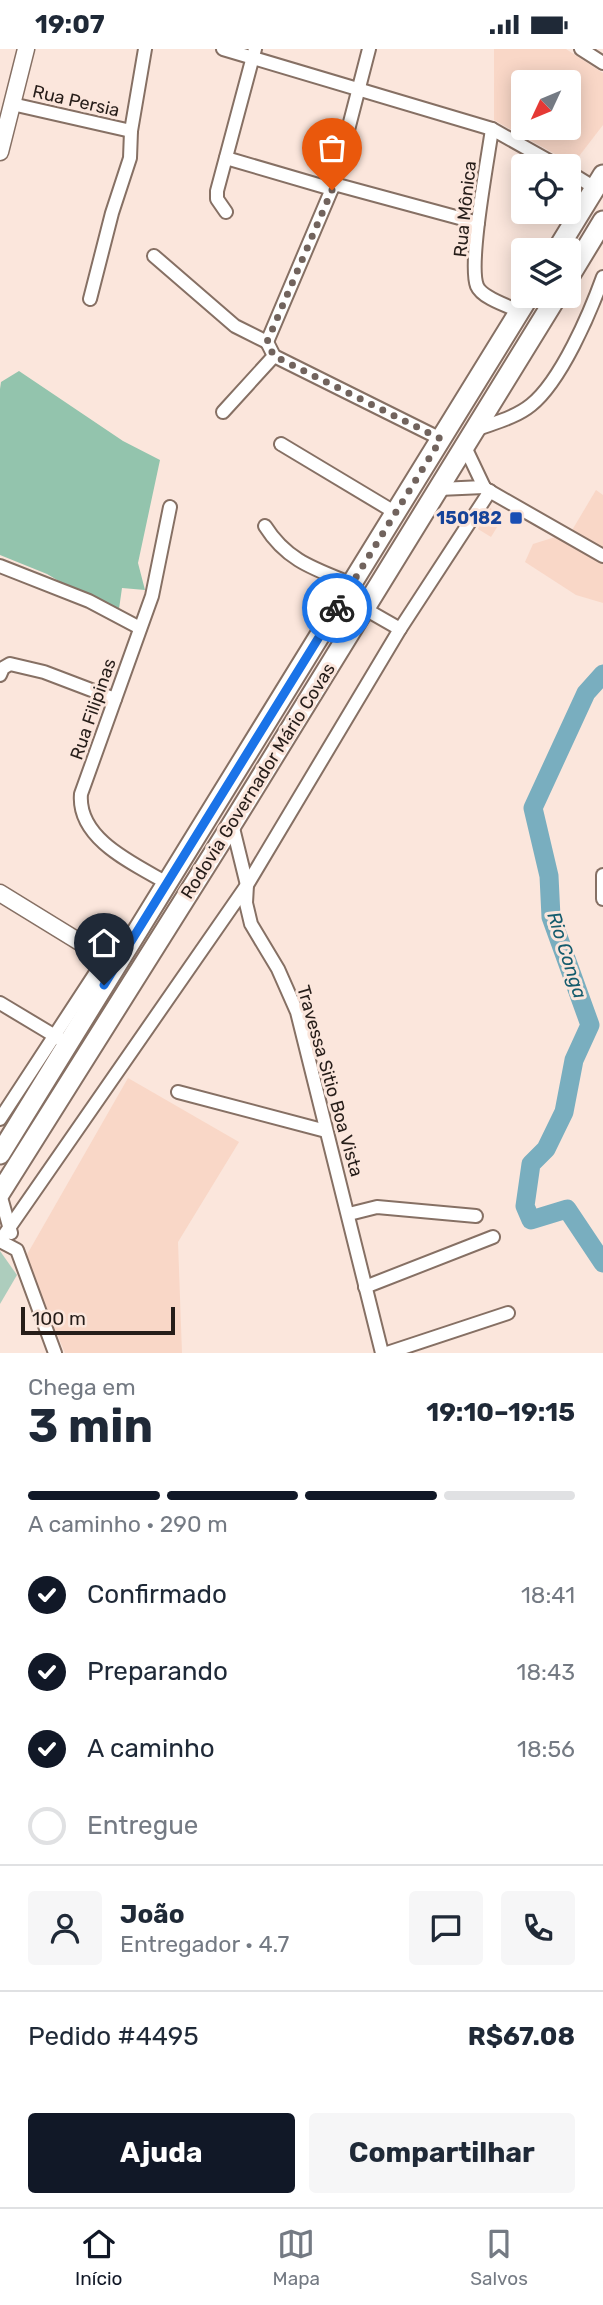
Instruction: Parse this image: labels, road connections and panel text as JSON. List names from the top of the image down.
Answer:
{
  "streets": {
    "highway": ["Rodovia Governador Mário Covas"],
    "street": [
      "Rua Persia",
      "Rua Mônica",
      "Rua Filipinas",
      "Travessa Sitio Boa Vista"
    ]
  },
  "crossings": [
    ["Rua Filipinas", "Rodovia Governador Mário Covas"],
    ["Rodovia Governador Mário Covas", "Travessa Sitio Boa Vista"]
  ],
  "water": ["Rio Conga"],
  "places": {
    "transit": ["150182"]
  },
  "scale_bar": "100 m",
  "north": "bottom left",
  "page": {
    "status": "19:07",
    "scale": "100 m",
    "heading": ["3 min", "Chega em", "19:10–19:15"],
    "panel": [
      "João",
      "Entregador · 4.7",
      "Pedido #4495",
      "R$67.08"
    ],
    "bar": "A caminho · 290 m",
    "list": [
      ["Confirmado", "18:41"],
      ["Preparando", "18:43"],
      ["A caminho", "18:56"],
      "Entregue"
    ],
    "buttons": ["Ajuda", "Compartilhar"],
    "tabs": ["Início", "Mapa", "Salvos"]
  }
}
